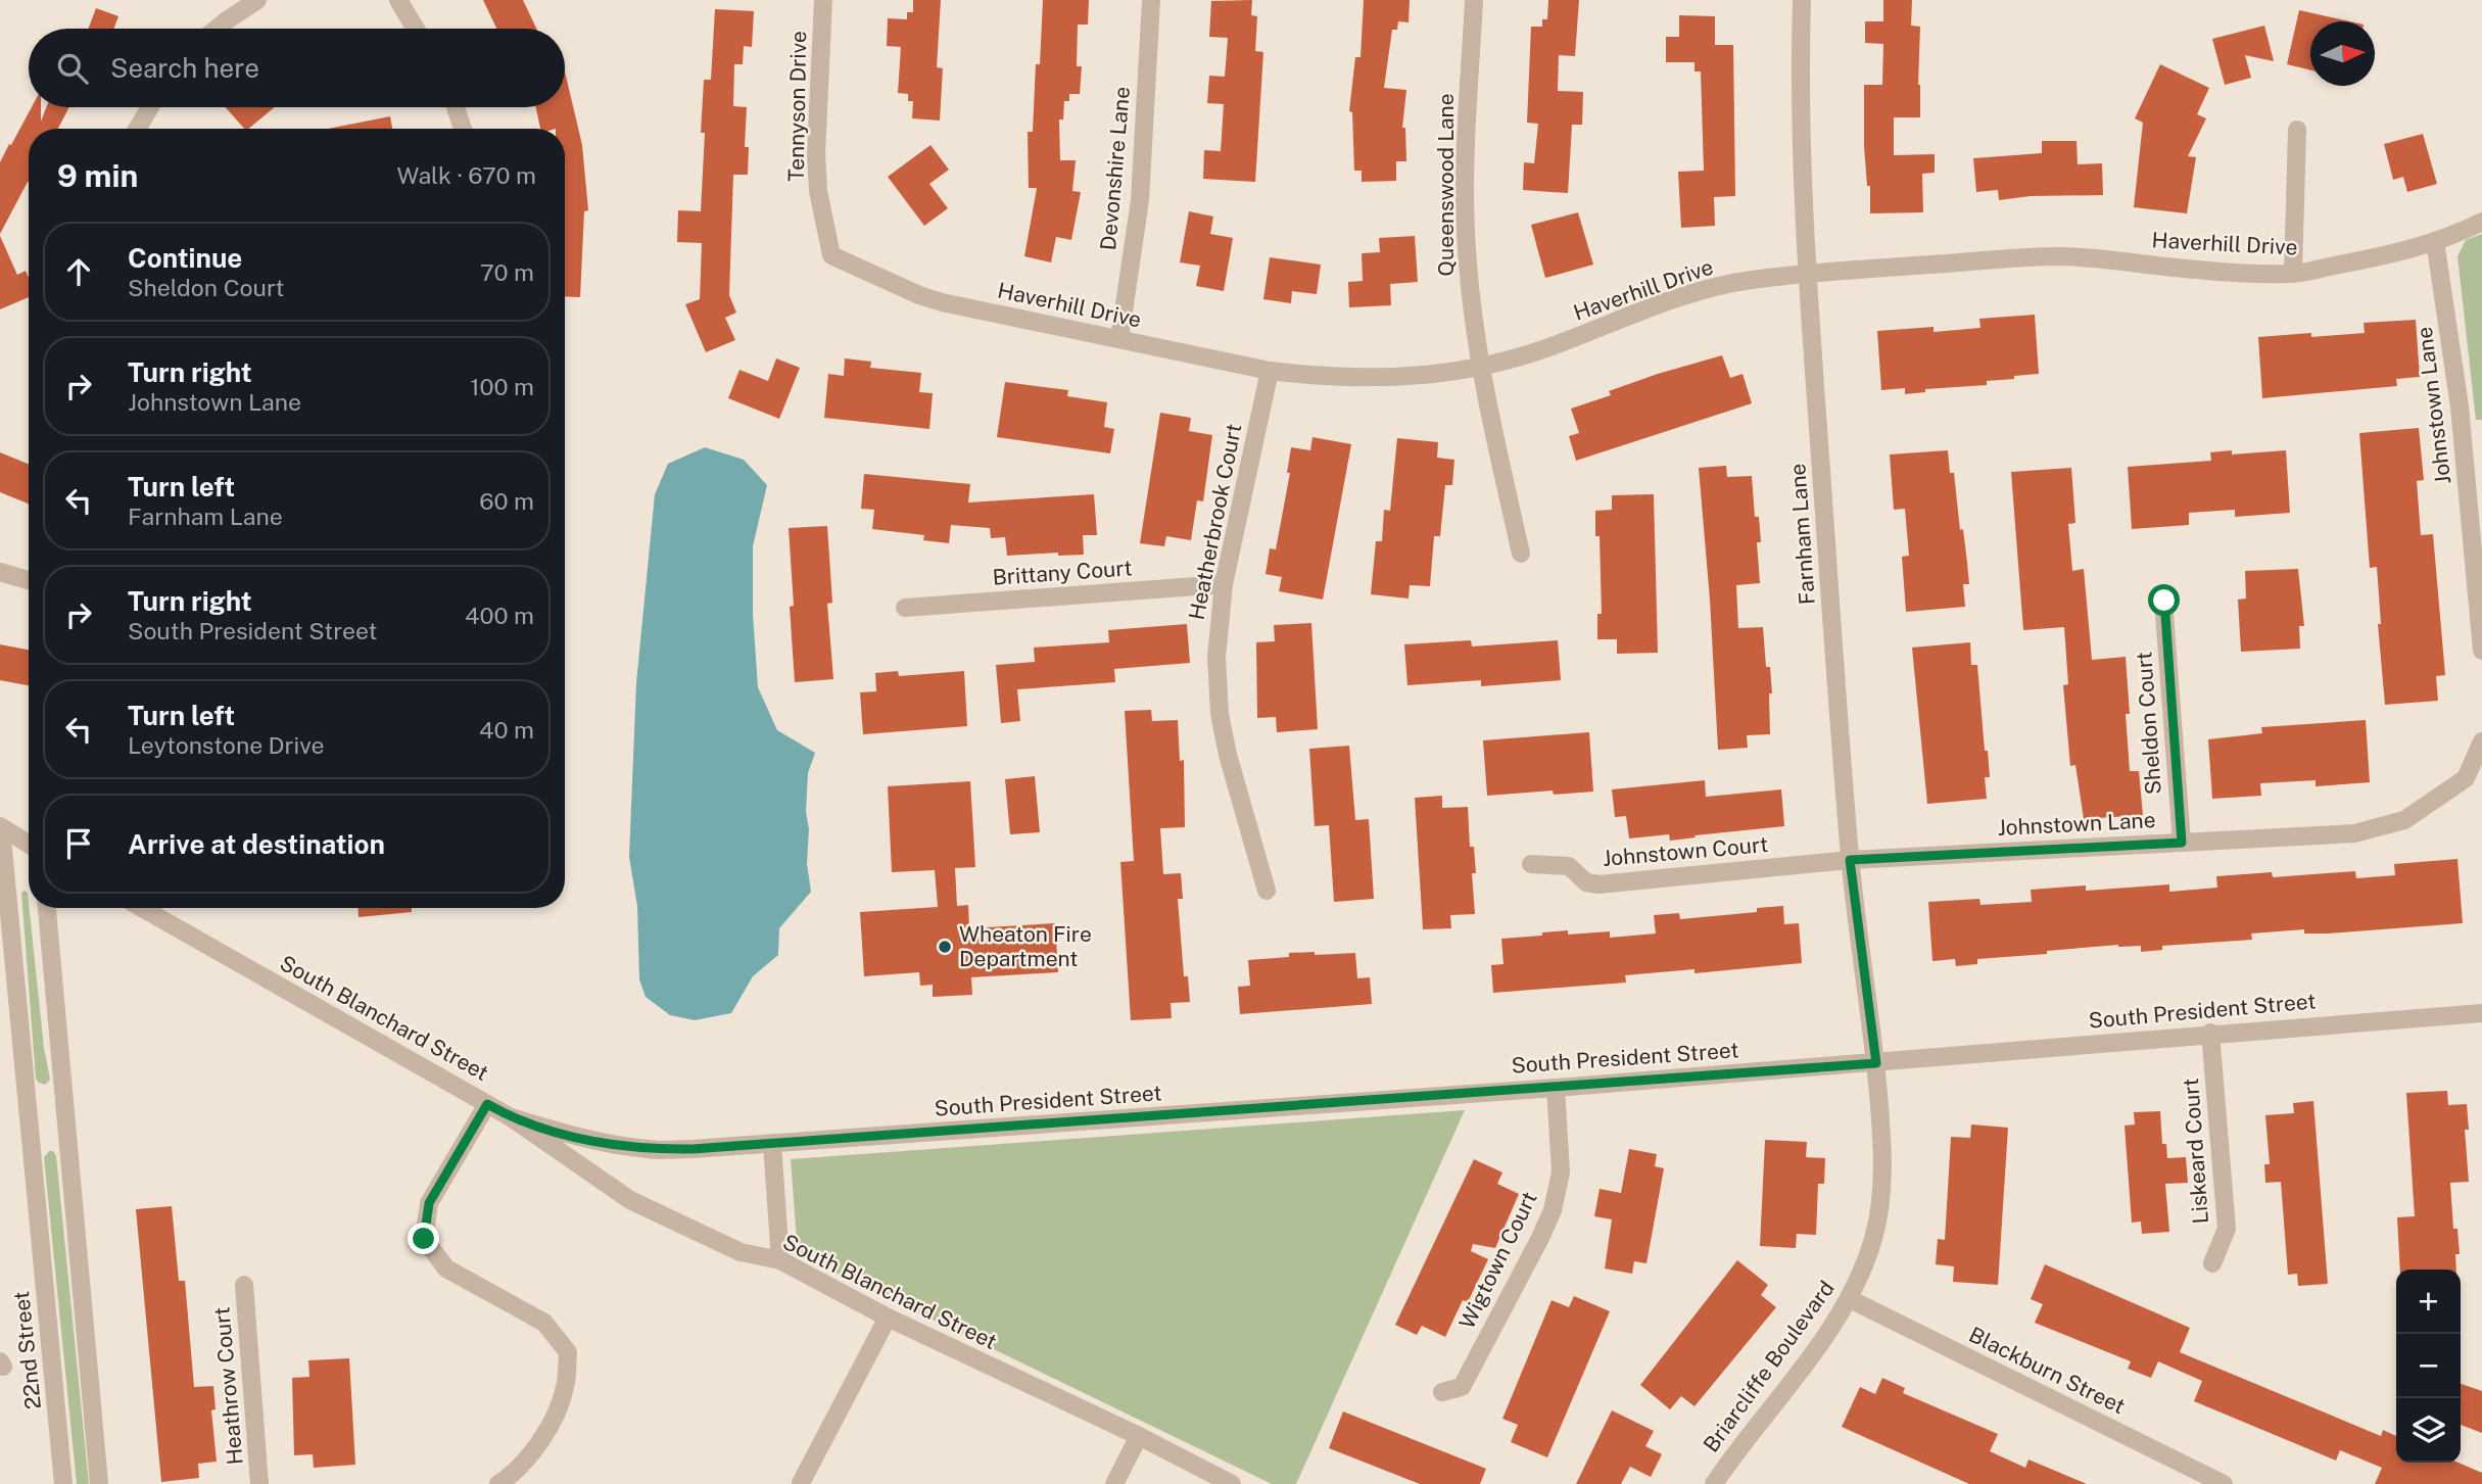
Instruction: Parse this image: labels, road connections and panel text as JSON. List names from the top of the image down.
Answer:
{
  "streets": {
    "street": [
      "Tennyson Drive",
      "Devonshire Lane",
      "Queenswood Lane",
      "Haverhill Drive",
      "Johnstown Lane",
      "Heatherbrook Court",
      "Farnham Lane",
      "Brittany Court",
      "Sheldon Court",
      "Johnstown Court",
      "South President Street",
      "South Blanchard Street",
      "Liskeard Court",
      "Wigtown Court",
      "22nd Street",
      "Briarcliffe Boulevard",
      "Blackburn Street",
      "Heathrow Court"
    ]
  },
  "crossings": [
    ["Tennyson Drive", "Haverhill Drive"],
    ["Devonshire Lane", "Haverhill Drive"],
    ["Queenswood Lane", "Haverhill Drive"],
    ["Haverhill Drive", "Johnstown Lane"],
    ["Haverhill Drive", "Heatherbrook Court"],
    ["Haverhill Drive", "Farnham Lane"],
    ["Johnstown Lane", "Farnham Lane"],
    ["Johnstown Lane", "Sheldon Court"],
    ["Johnstown Lane", "Johnstown Court"],
    ["Heatherbrook Court", "Brittany Court"],
    ["Farnham Lane", "Johnstown Court"],
    ["Farnham Lane", "South President Street"],
    ["Farnham Lane", "Briarcliffe Boulevard"],
    ["South President Street", "South Blanchard Street"],
    ["South President Street", "Liskeard Court"],
    ["South President Street", "Wigtown Court"],
    ["South President Street", "Briarcliffe Boulevard"],
    ["Briarcliffe Boulevard", "Blackburn Street"]
  ],
  "places": ["Wheaton Fire Department"],
  "north": "right",
  "page": {
    "search": "Search here",
    "heading": ["9 min", "Walk · 670 m"],
    "list": [
      ["Continue", "Sheldon Court", "70 m"],
      ["Turn right", "Johnstown Lane", "100 m"],
      ["Turn left", "Farnham Lane", "60 m"],
      ["Turn right", "South President Street", "400 m"],
      ["Turn left", "Leytonstone Drive", "40 m"],
      "Arrive at destination"
    ],
    "map_buttons": ["+", "−"]
  }
}
